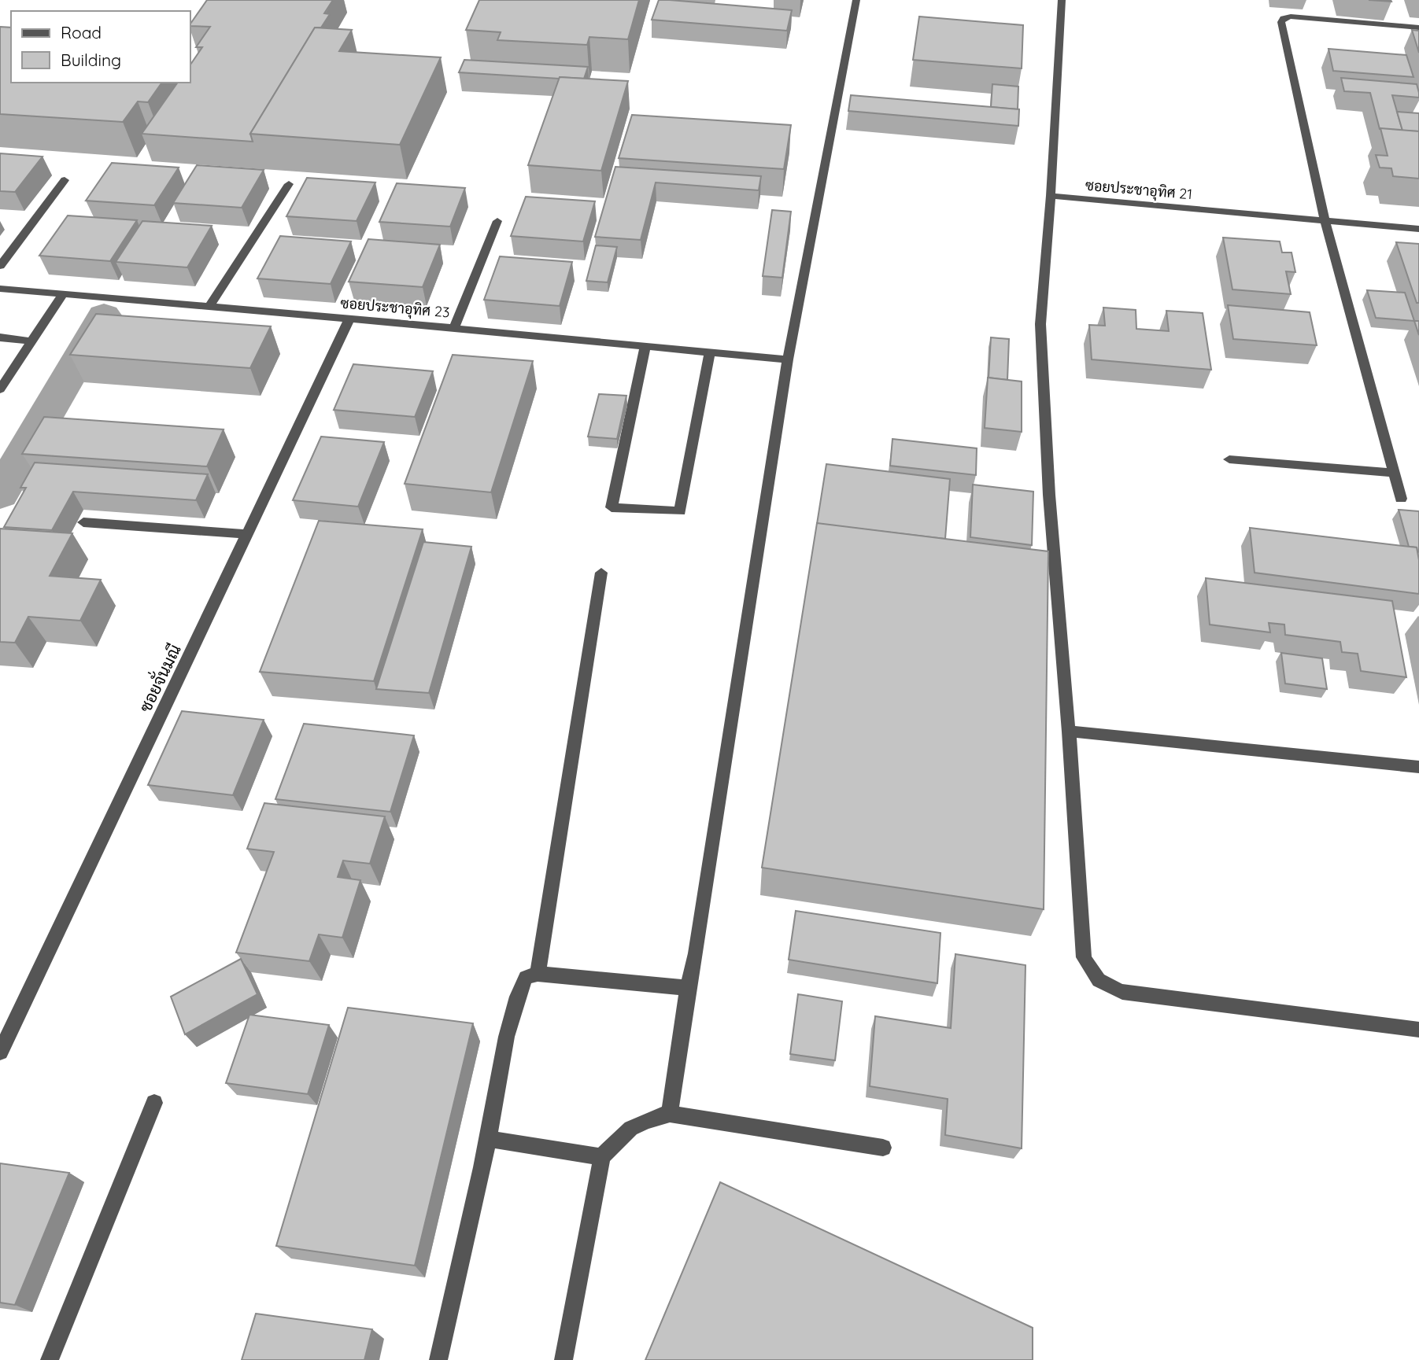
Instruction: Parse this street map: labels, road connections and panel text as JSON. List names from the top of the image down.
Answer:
{
  "streets": {
    "street": ["ซอยประชาอุทิศ 21", "ซอยประชาอุทิศ 23", "ซอยจั่นมณี"]
  },
  "crossings": [
    ["ซอยประชาอุทิศ 23", "ซอยจั่นมณี"]
  ],
  "legend": ["Road", "Building"]
}
